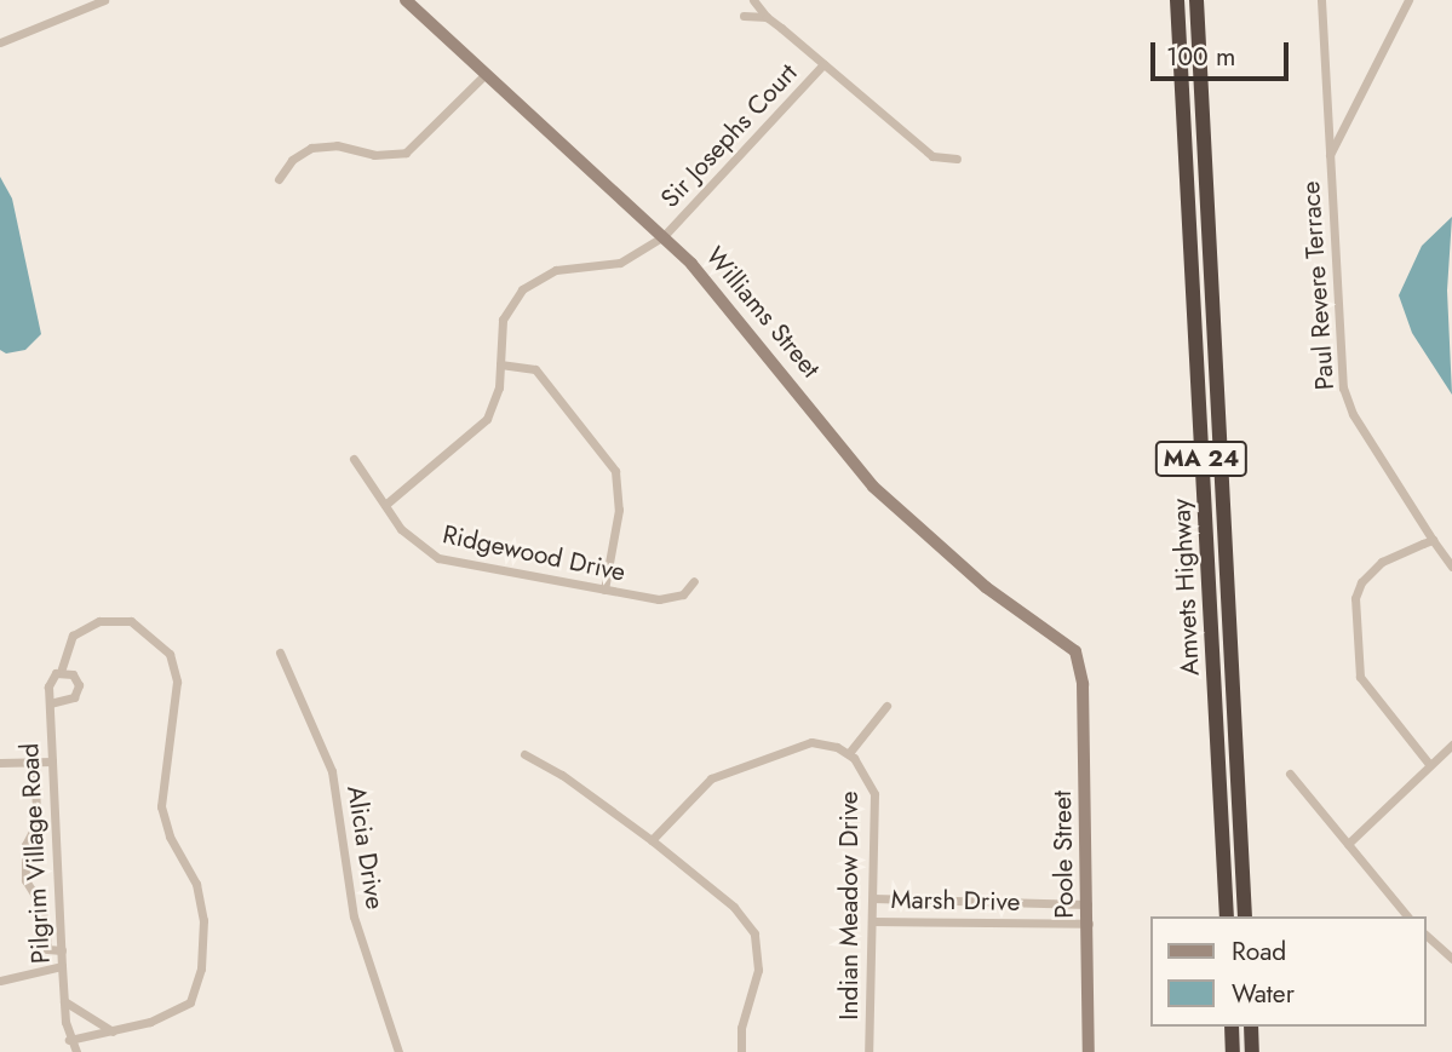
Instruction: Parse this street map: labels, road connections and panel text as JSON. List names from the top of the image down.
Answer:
{
  "streets": {
    "highway": ["MA 24", "Amvets Highway"],
    "street": [
      "Sir Josephs Court",
      "Paul Revere Terrace",
      "Williams Street",
      "Ridgewood Drive",
      "Alicia Drive",
      "Pilgrim Village Road",
      "Poole Street",
      "Marsh Drive",
      "Indian Meadow Drive"
    ]
  },
  "crossings": [
    ["Sir Josephs Court", "Williams Street"],
    ["Sir Josephs Court", "Ridgewood Drive"],
    ["Williams Street", "Poole Street"],
    ["Poole Street", "Marsh Drive"],
    ["Marsh Drive", "Indian Meadow Drive"]
  ],
  "legend": ["Road", "Water"],
  "scale_bar": "100 m"
}
